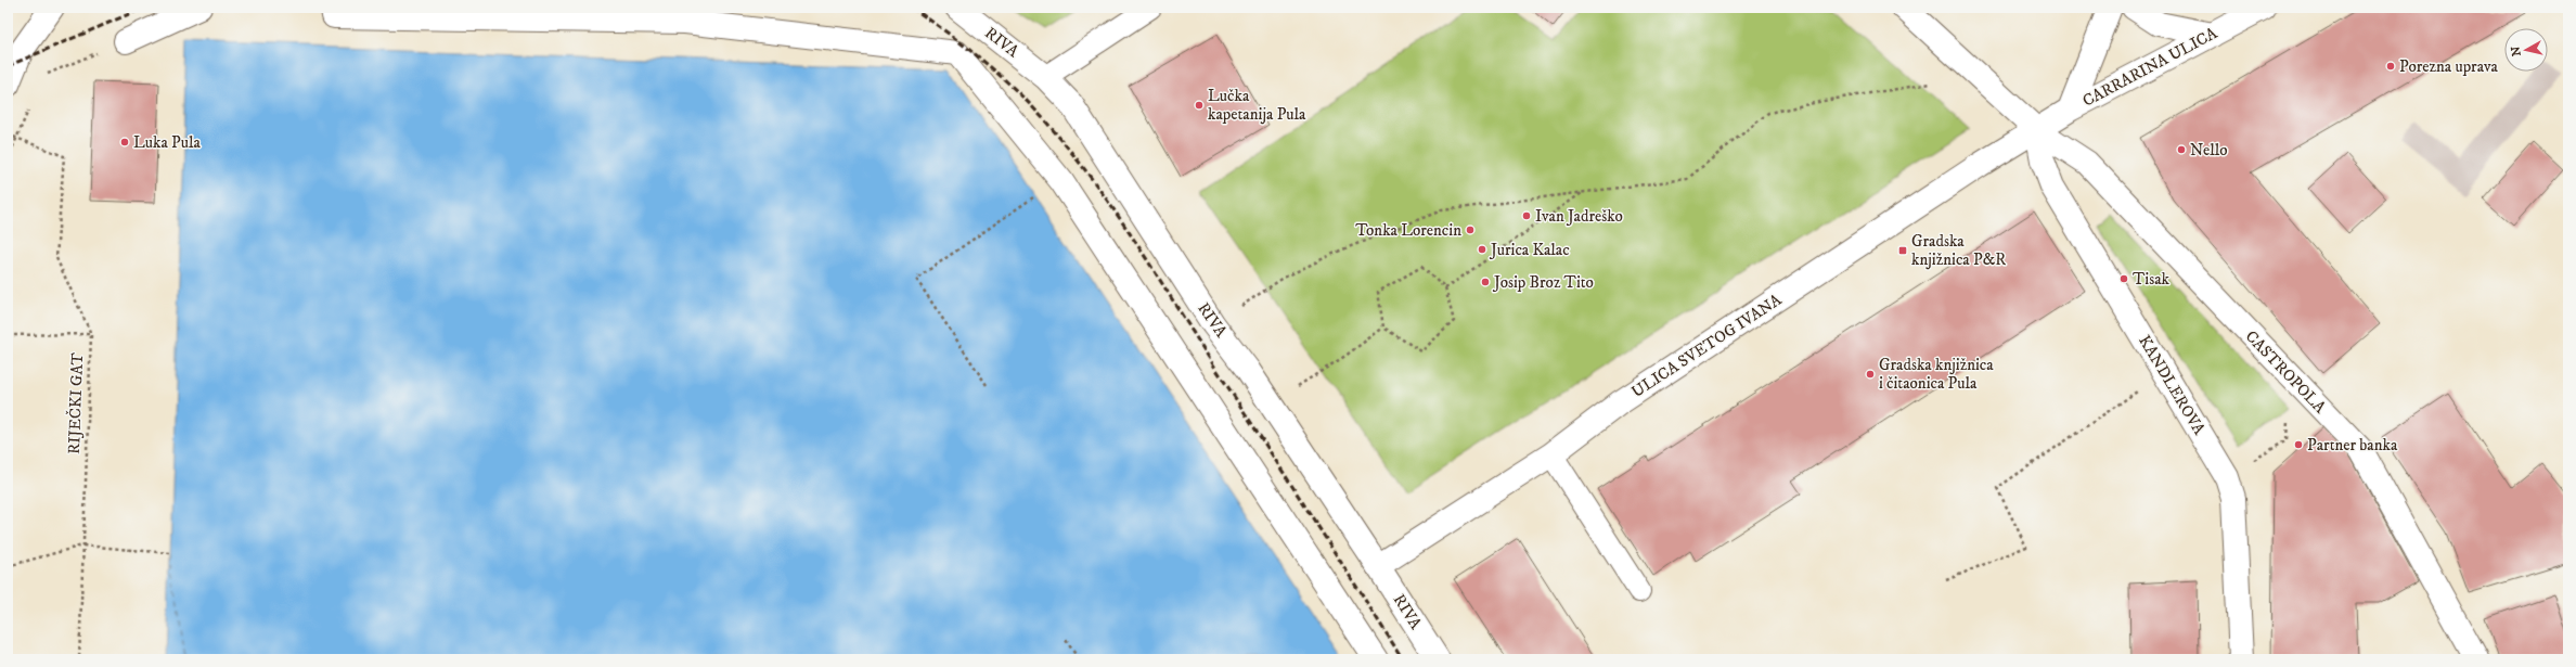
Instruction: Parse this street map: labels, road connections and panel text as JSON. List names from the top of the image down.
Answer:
{
  "streets": {
    "street": [
      "RIVA",
      "CARRARINA ULICA",
      "ULICA SVETOG IVANA",
      "CASTROPOLA",
      "KANDLEROVA"
    ],
    "path": ["RIJEČKI GAT"]
  },
  "crossings": [
    ["RIVA", "ULICA SVETOG IVANA"],
    ["CARRARINA ULICA", "ULICA SVETOG IVANA"],
    ["CARRARINA ULICA", "CASTROPOLA"],
    ["CARRARINA ULICA", "KANDLEROVA"],
    ["ULICA SVETOG IVANA", "CASTROPOLA"],
    ["ULICA SVETOG IVANA", "KANDLEROVA"],
    ["CASTROPOLA", "KANDLEROVA"]
  ],
  "places": {
    "other": [
      "Porezna uprava",
      "Lučka kapetanija Pula",
      "Luka Pula",
      "Nello",
      "Ivan Jadreško",
      "Tonka Lorencin",
      "Jurica Kalac",
      "Tisak",
      "Josip Broz Tito",
      "Gradska knjižnica i čitaonica Pula",
      "Partner banka"
    ],
    "transit": ["Gradska knjižnica P&R"]
  },
  "north": "left"
}
